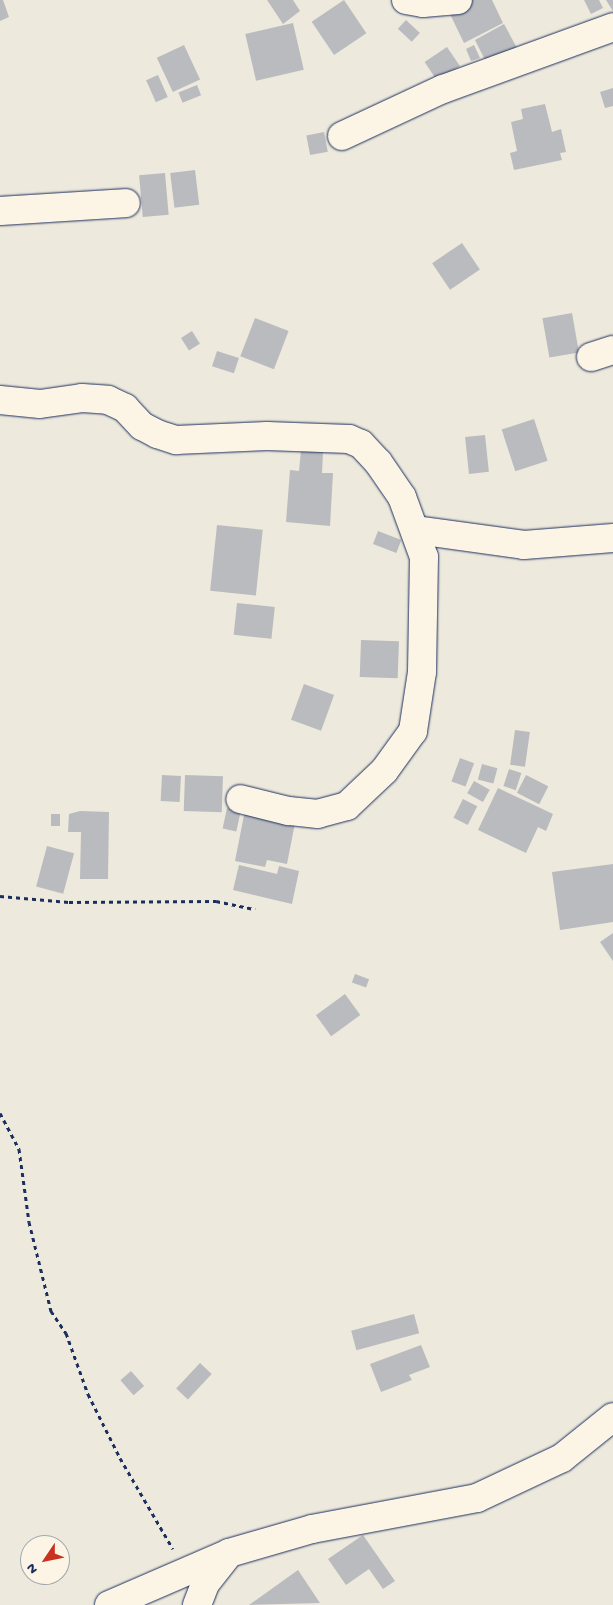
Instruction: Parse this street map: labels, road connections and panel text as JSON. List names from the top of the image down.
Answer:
{
  "north": "bottom left"
}
